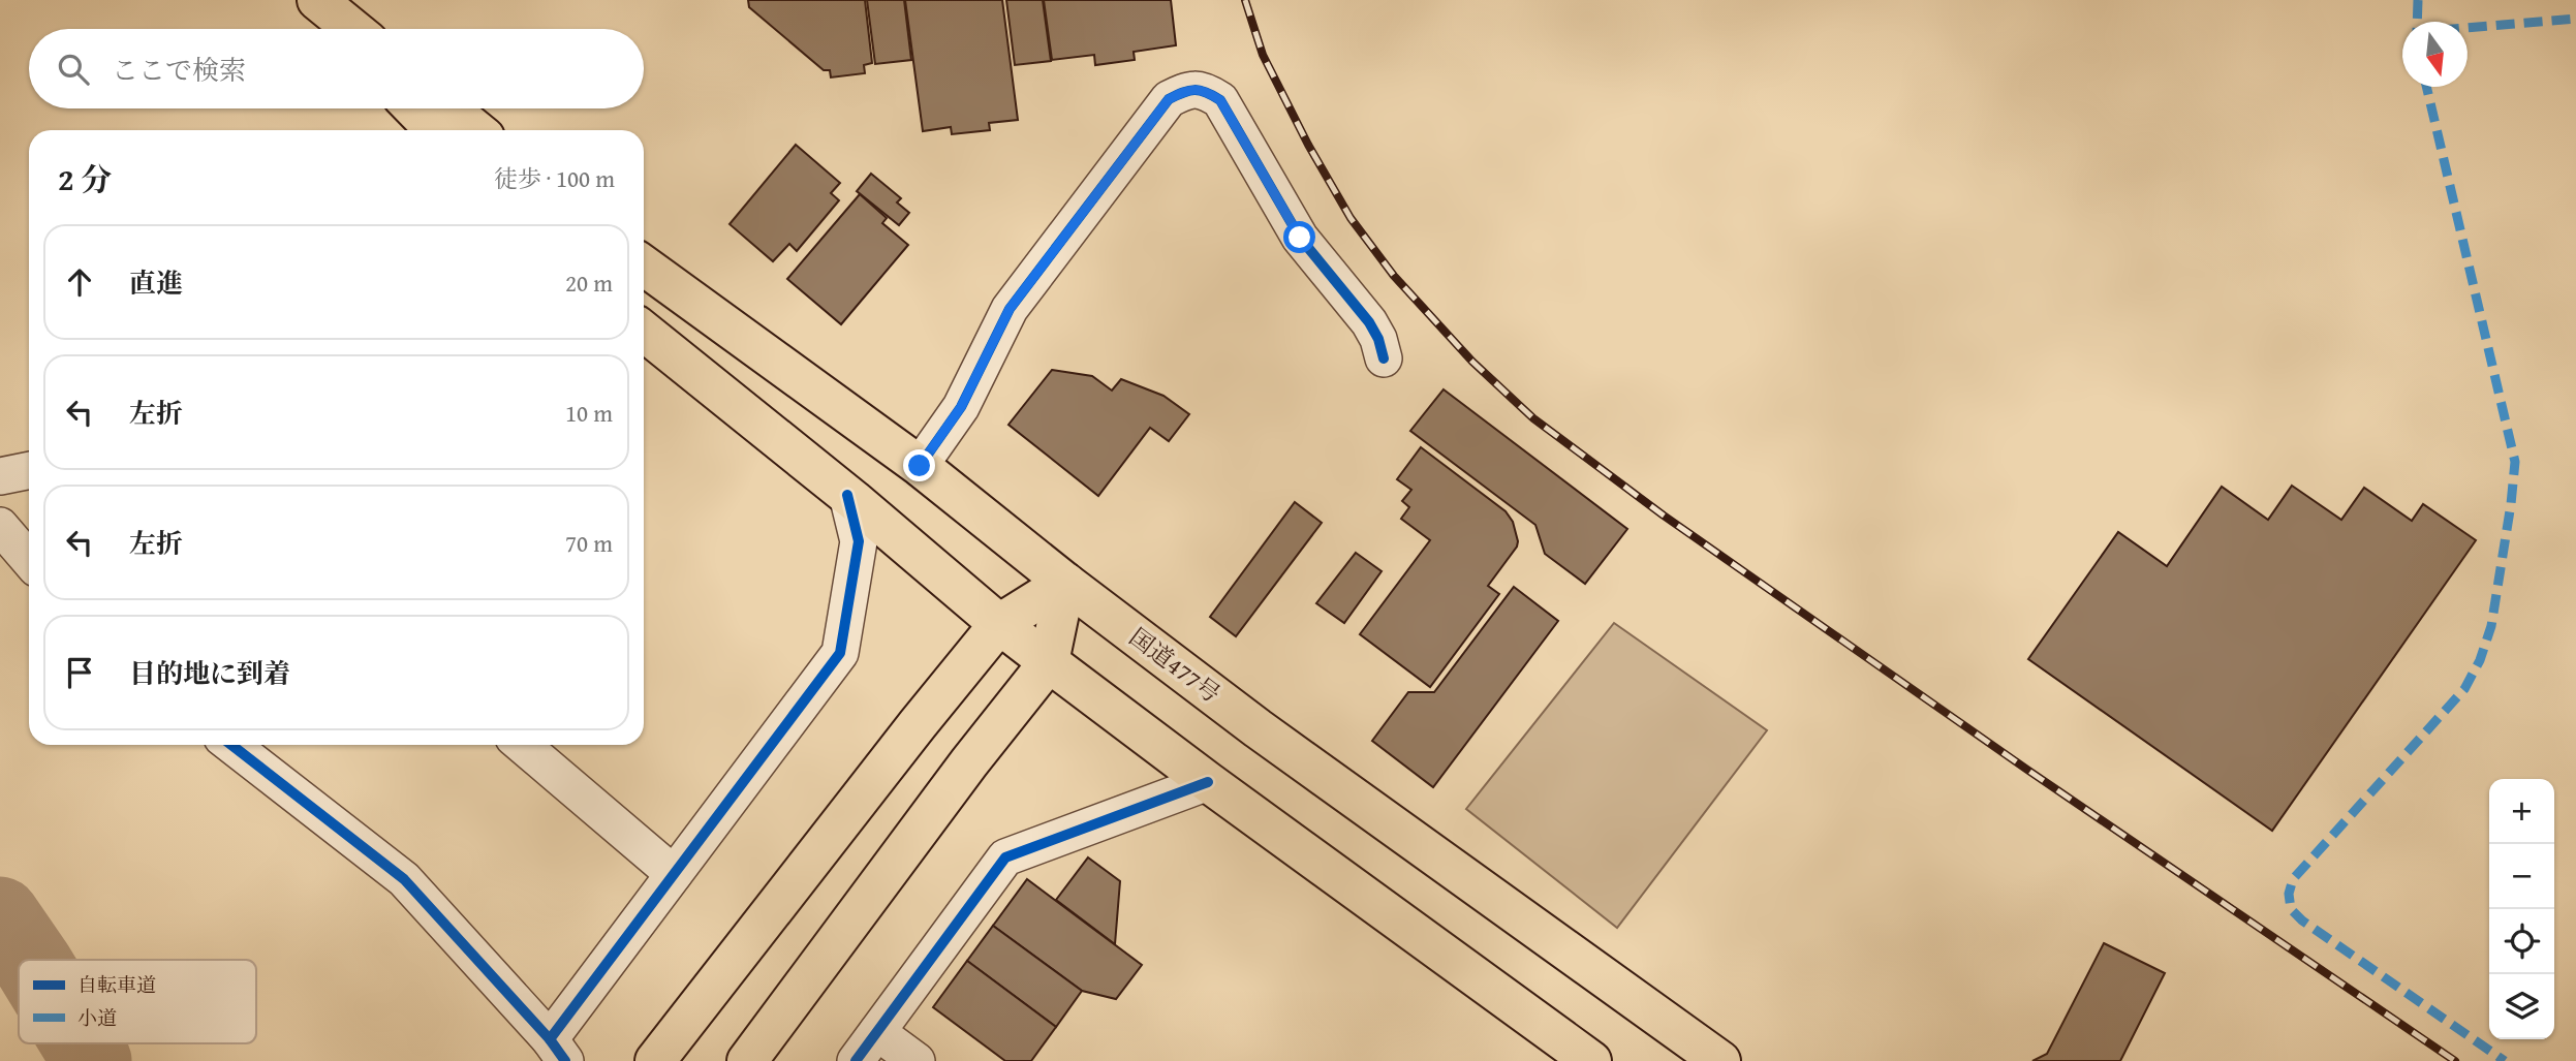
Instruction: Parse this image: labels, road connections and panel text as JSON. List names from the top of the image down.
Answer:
{
  "streets": {
    "highway": ["国道477号"]
  },
  "legend": ["自転車道", "小道"],
  "north": "bottom",
  "page": {
    "search": "ここで検索",
    "heading": ["2 分", "徒歩 · 100 m"],
    "list": [
      ["直進", "20 m"],
      ["左折", "10 m"],
      ["左折", "70 m"],
      "目的地に到着"
    ],
    "map_buttons": ["+", "−"]
  }
}
